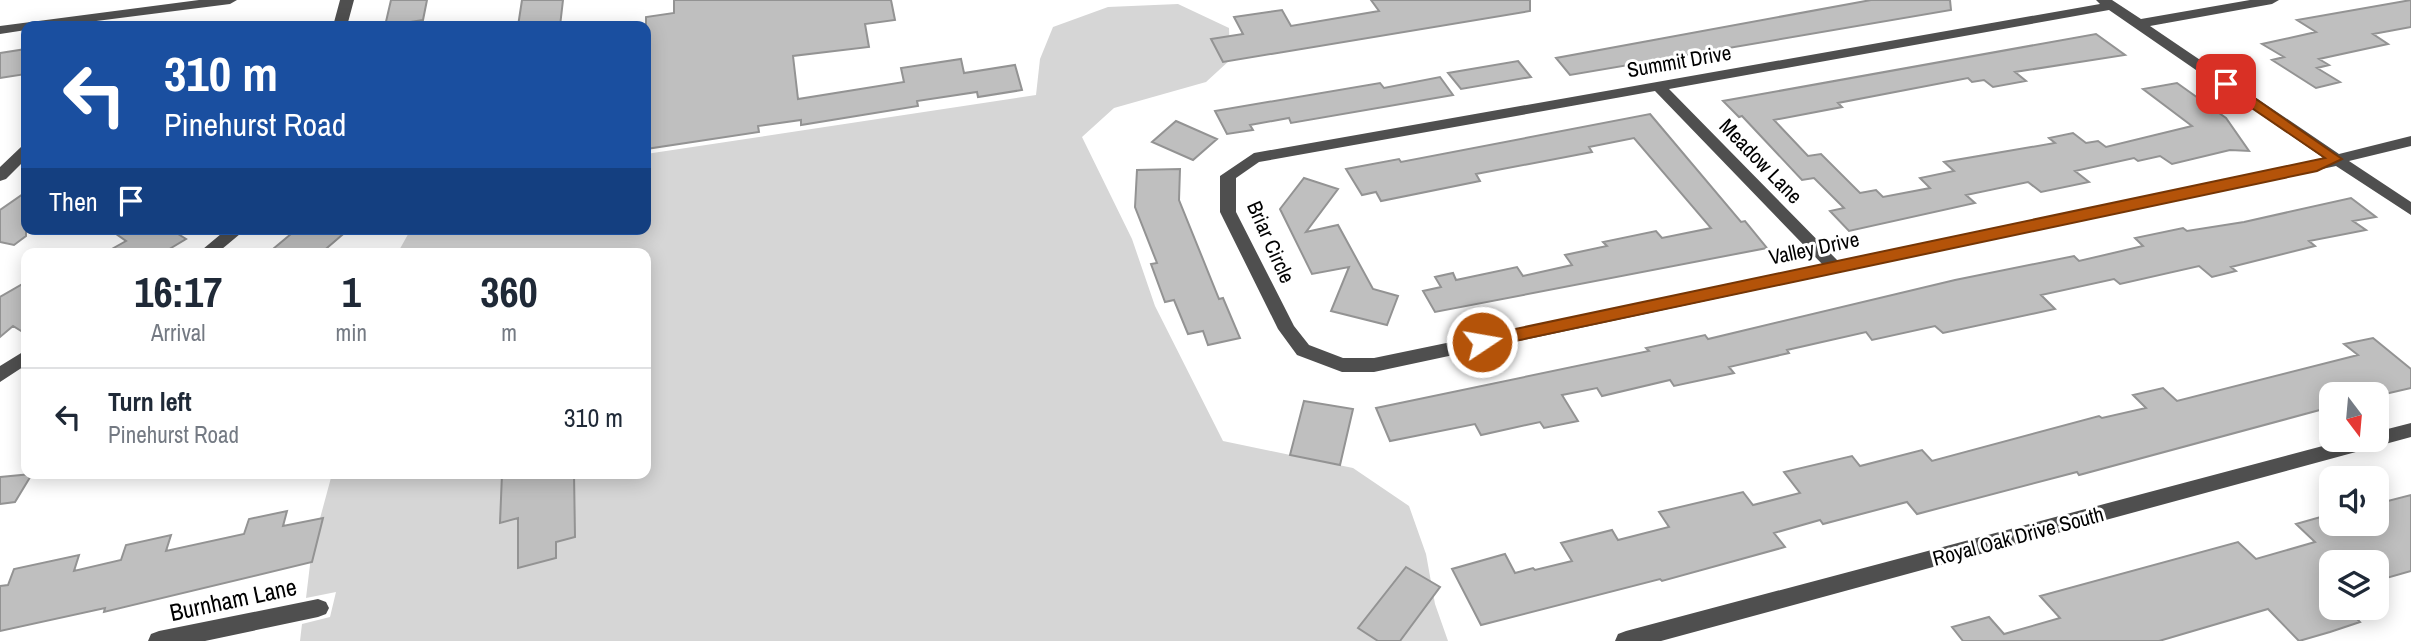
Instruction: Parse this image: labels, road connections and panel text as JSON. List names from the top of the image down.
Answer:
{
  "streets": {
    "street": [
      "Summit Drive",
      "Meadow Lane",
      "Briar Circle",
      "Valley Drive",
      "Royal Oak Drive South",
      "Burnham Lane"
    ]
  },
  "crossings": [
    ["Summit Drive", "Meadow Lane"],
    ["Summit Drive", "Briar Circle"],
    ["Meadow Lane", "Valley Drive"],
    ["Briar Circle", "Valley Drive"]
  ],
  "north": "bottom",
  "page": {
    "turn": ["310 m", "Pinehurst Road"],
    "then": "Then",
    "eta": [
      "16:17",
      "Arrival",
      "1",
      "min",
      "360",
      "m"
    ],
    "list": [
      {
        "name": "Turn left",
        "note": "Pinehurst Road",
        "value": "310 m"
      }
    ]
  }
}
